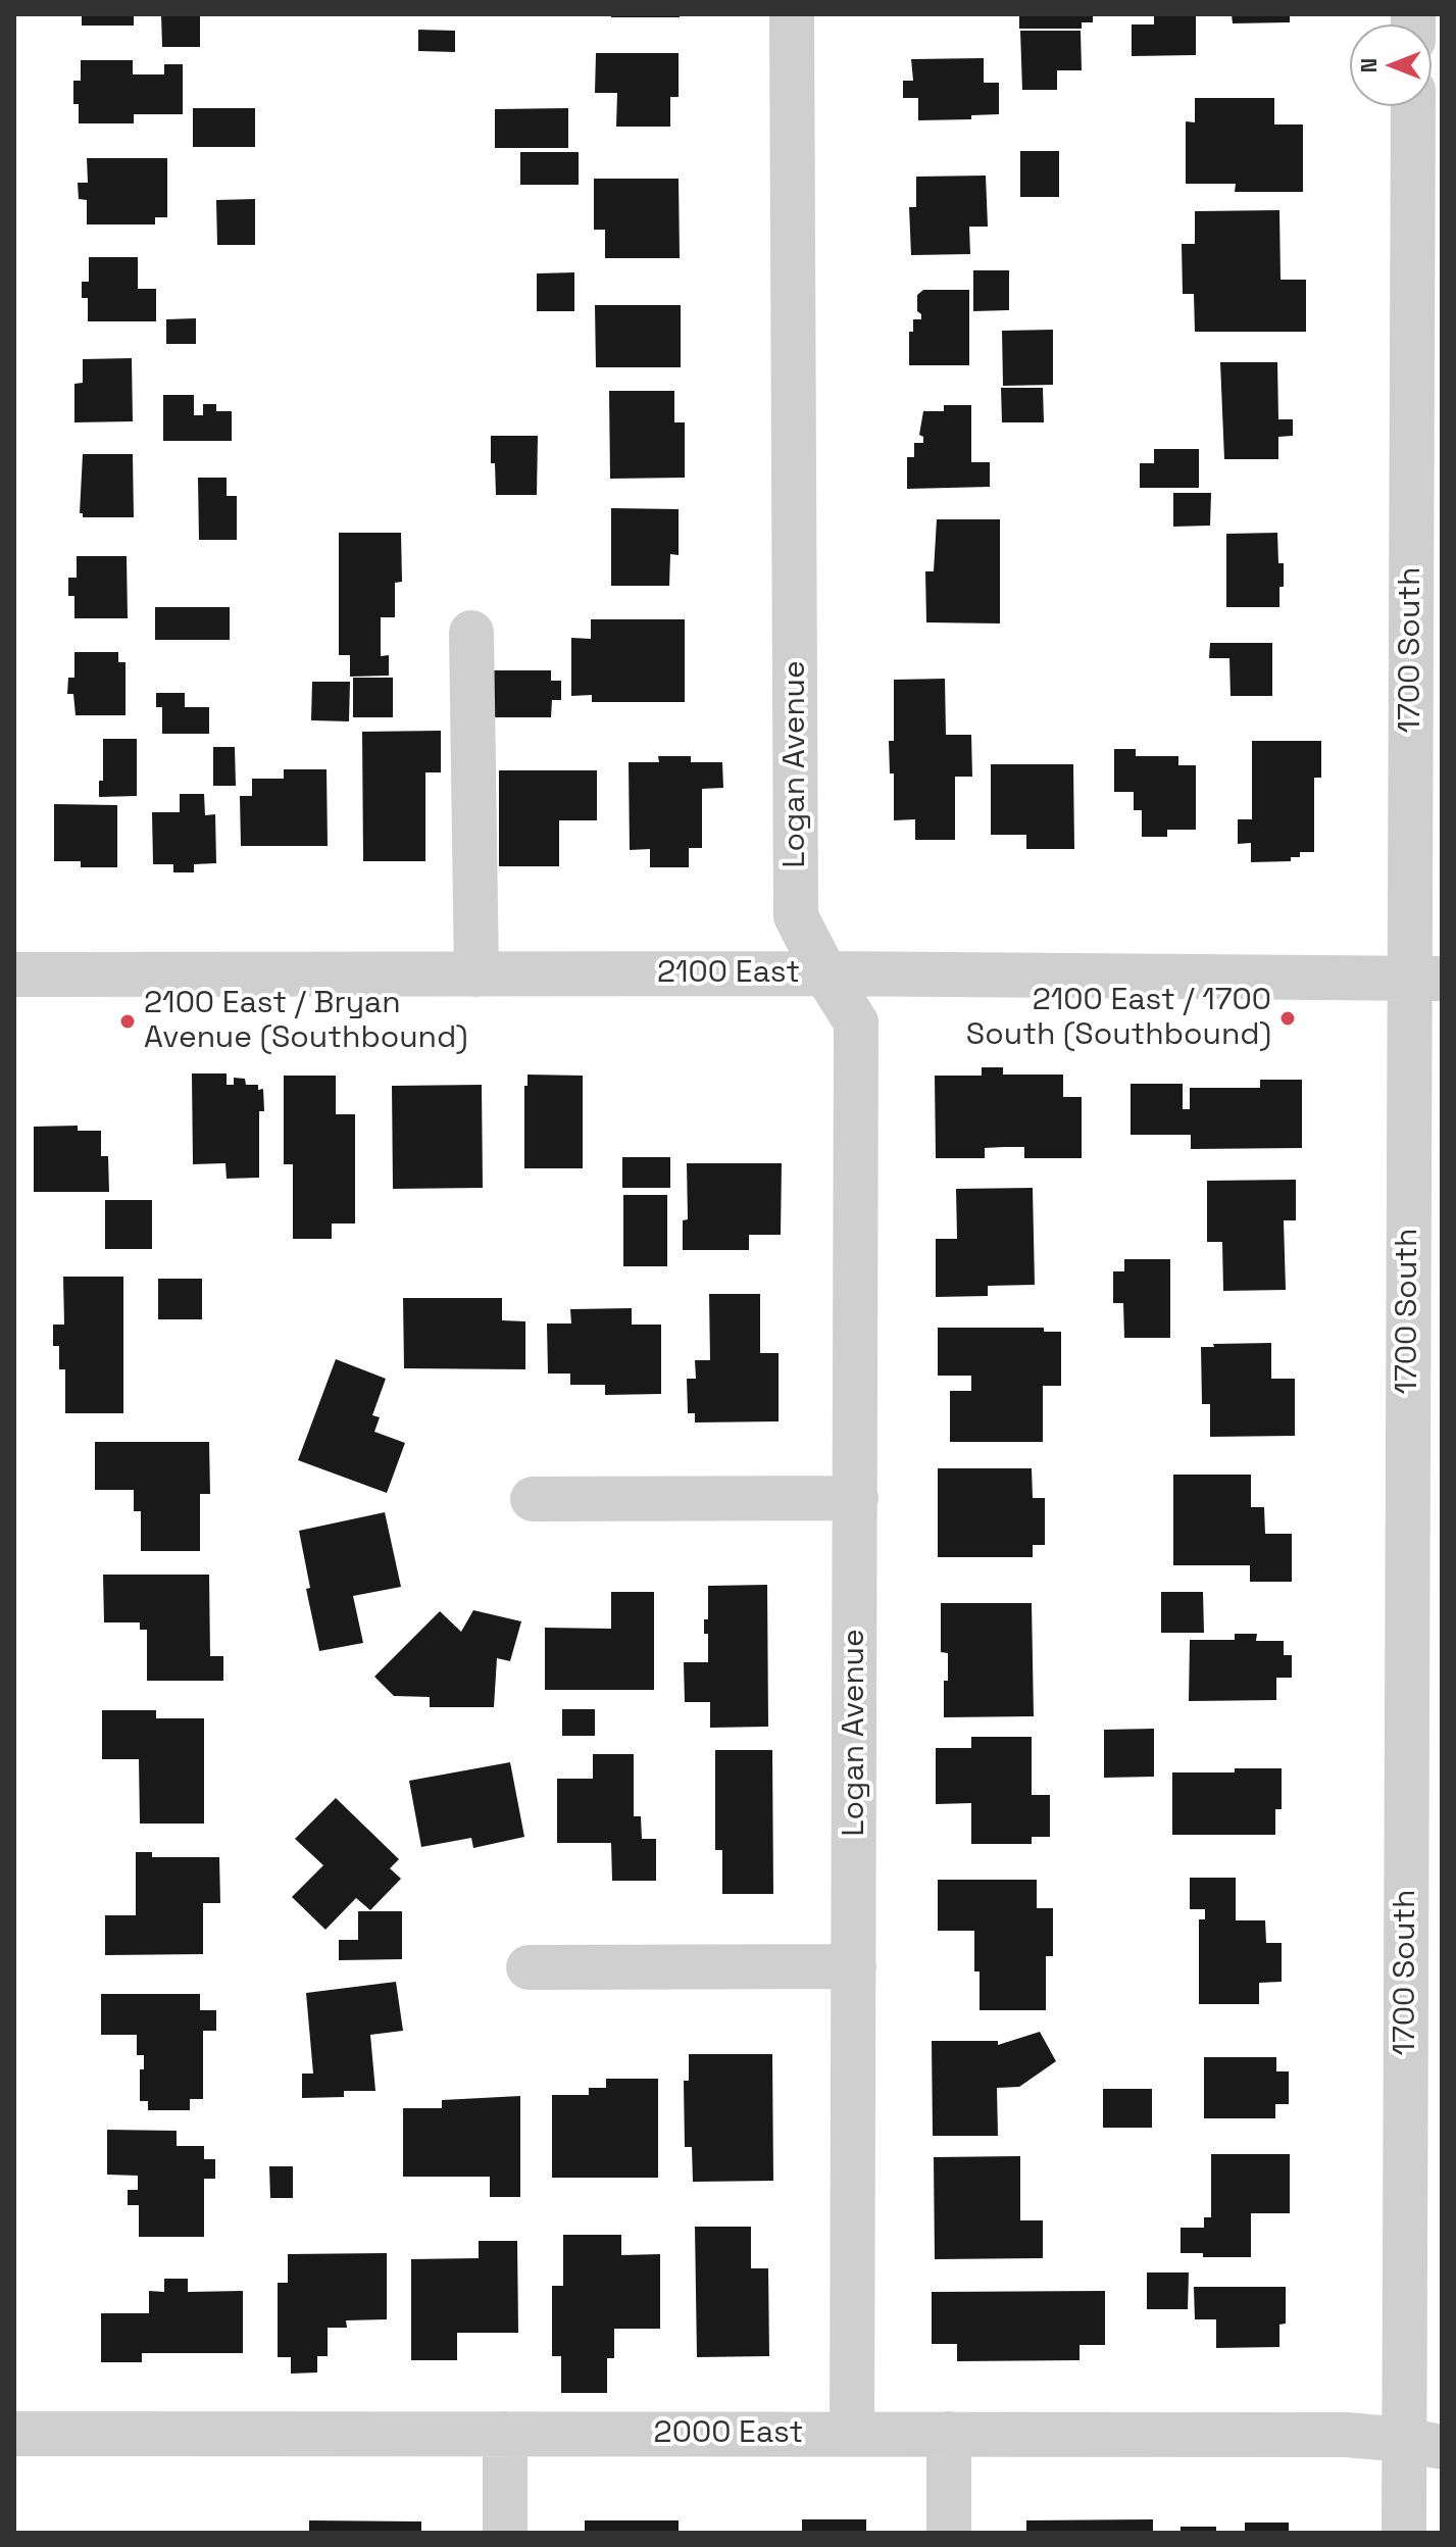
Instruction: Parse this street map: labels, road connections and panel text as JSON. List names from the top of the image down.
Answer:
{
  "streets": {
    "street": [
      "1700 South",
      "Logan Avenue",
      "2100 East",
      "2000 East"
    ]
  },
  "crossings": [
    ["1700 South", "2100 East"],
    ["1700 South", "2000 East"],
    ["Logan Avenue", "2100 East"],
    ["Logan Avenue", "2000 East"]
  ],
  "places": ["2100 East / 1700 South (Southbound)", "2100 East / Bryan Avenue (Southbound)"],
  "north": "left"
}
